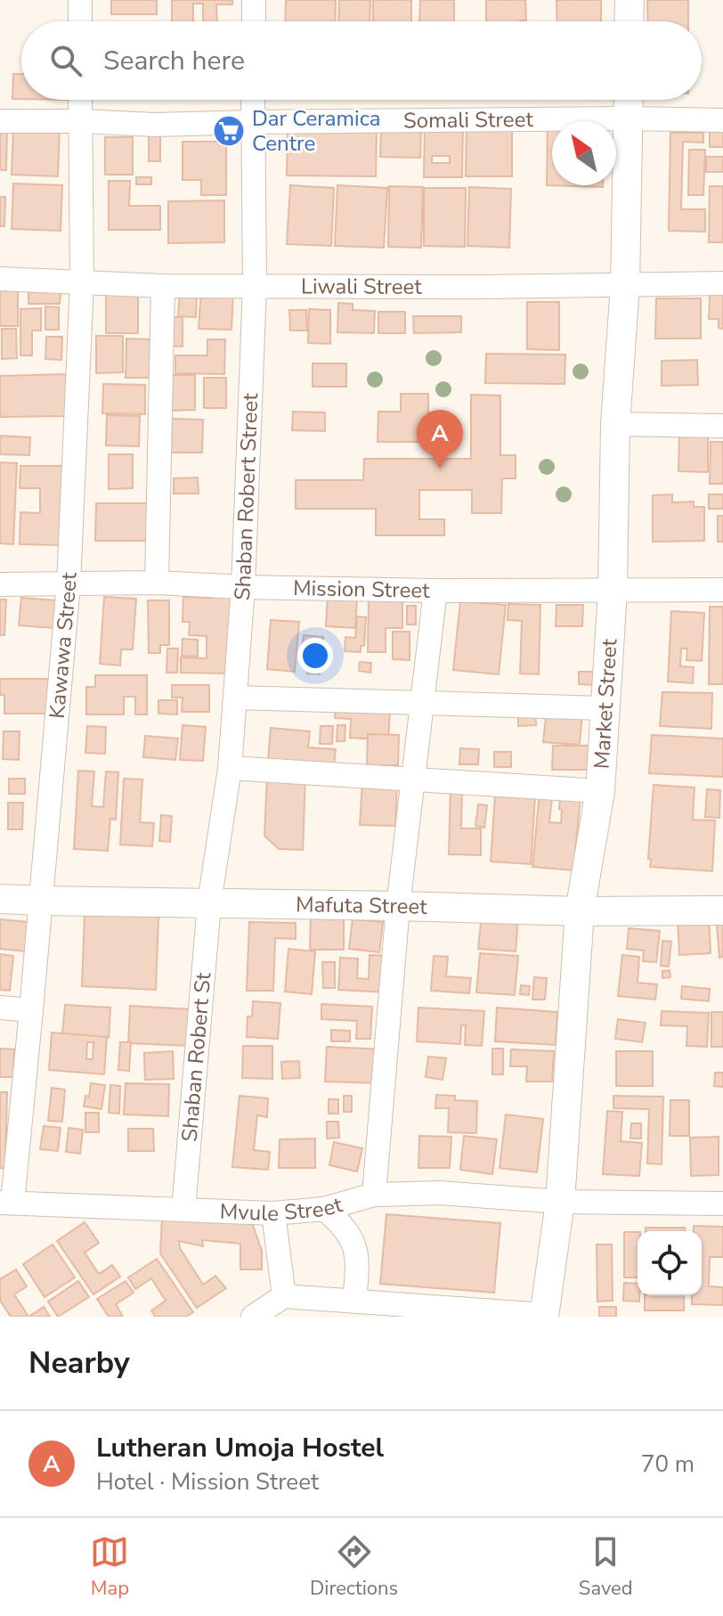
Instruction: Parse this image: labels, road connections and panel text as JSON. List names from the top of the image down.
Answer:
{
  "streets": {
    "street": [
      "Somali Street",
      "Liwali Street",
      "Shaban Robert Street",
      "Mission Street",
      "Kawawa Street",
      "Market Street",
      "Mafuta Street",
      "Shaban Robert St",
      "Mvule Street"
    ]
  },
  "crossings": [
    ["Somali Street", "Shaban Robert Street"],
    ["Somali Street", "Kawawa Street"],
    ["Somali Street", "Market Street"],
    ["Liwali Street", "Shaban Robert Street"],
    ["Liwali Street", "Kawawa Street"],
    ["Liwali Street", "Market Street"],
    ["Shaban Robert Street", "Mission Street"],
    ["Shaban Robert Street", "Mafuta Street"],
    ["Shaban Robert Street", "Shaban Robert St"],
    ["Mission Street", "Kawawa Street"],
    ["Mission Street", "Market Street"],
    ["Kawawa Street", "Mafuta Street"],
    ["Kawawa Street", "Mvule Street"],
    ["Market Street", "Mafuta Street"],
    ["Market Street", "Mvule Street"],
    ["Mafuta Street", "Shaban Robert St"],
    ["Shaban Robert St", "Mvule Street"]
  ],
  "places": {
    "supermarket": ["Dar Ceramica Centre"]
  },
  "north": "top left",
  "page": {
    "search": "Search here",
    "pins": "A",
    "heading": "Nearby",
    "list": [
      {
        "mark": "A",
        "name": "Lutheran Umoja Hostel",
        "note": "Hotel · Mission Street",
        "value": "70 m"
      }
    ],
    "nav": ["Map", "Directions", "Saved"]
  }
}
